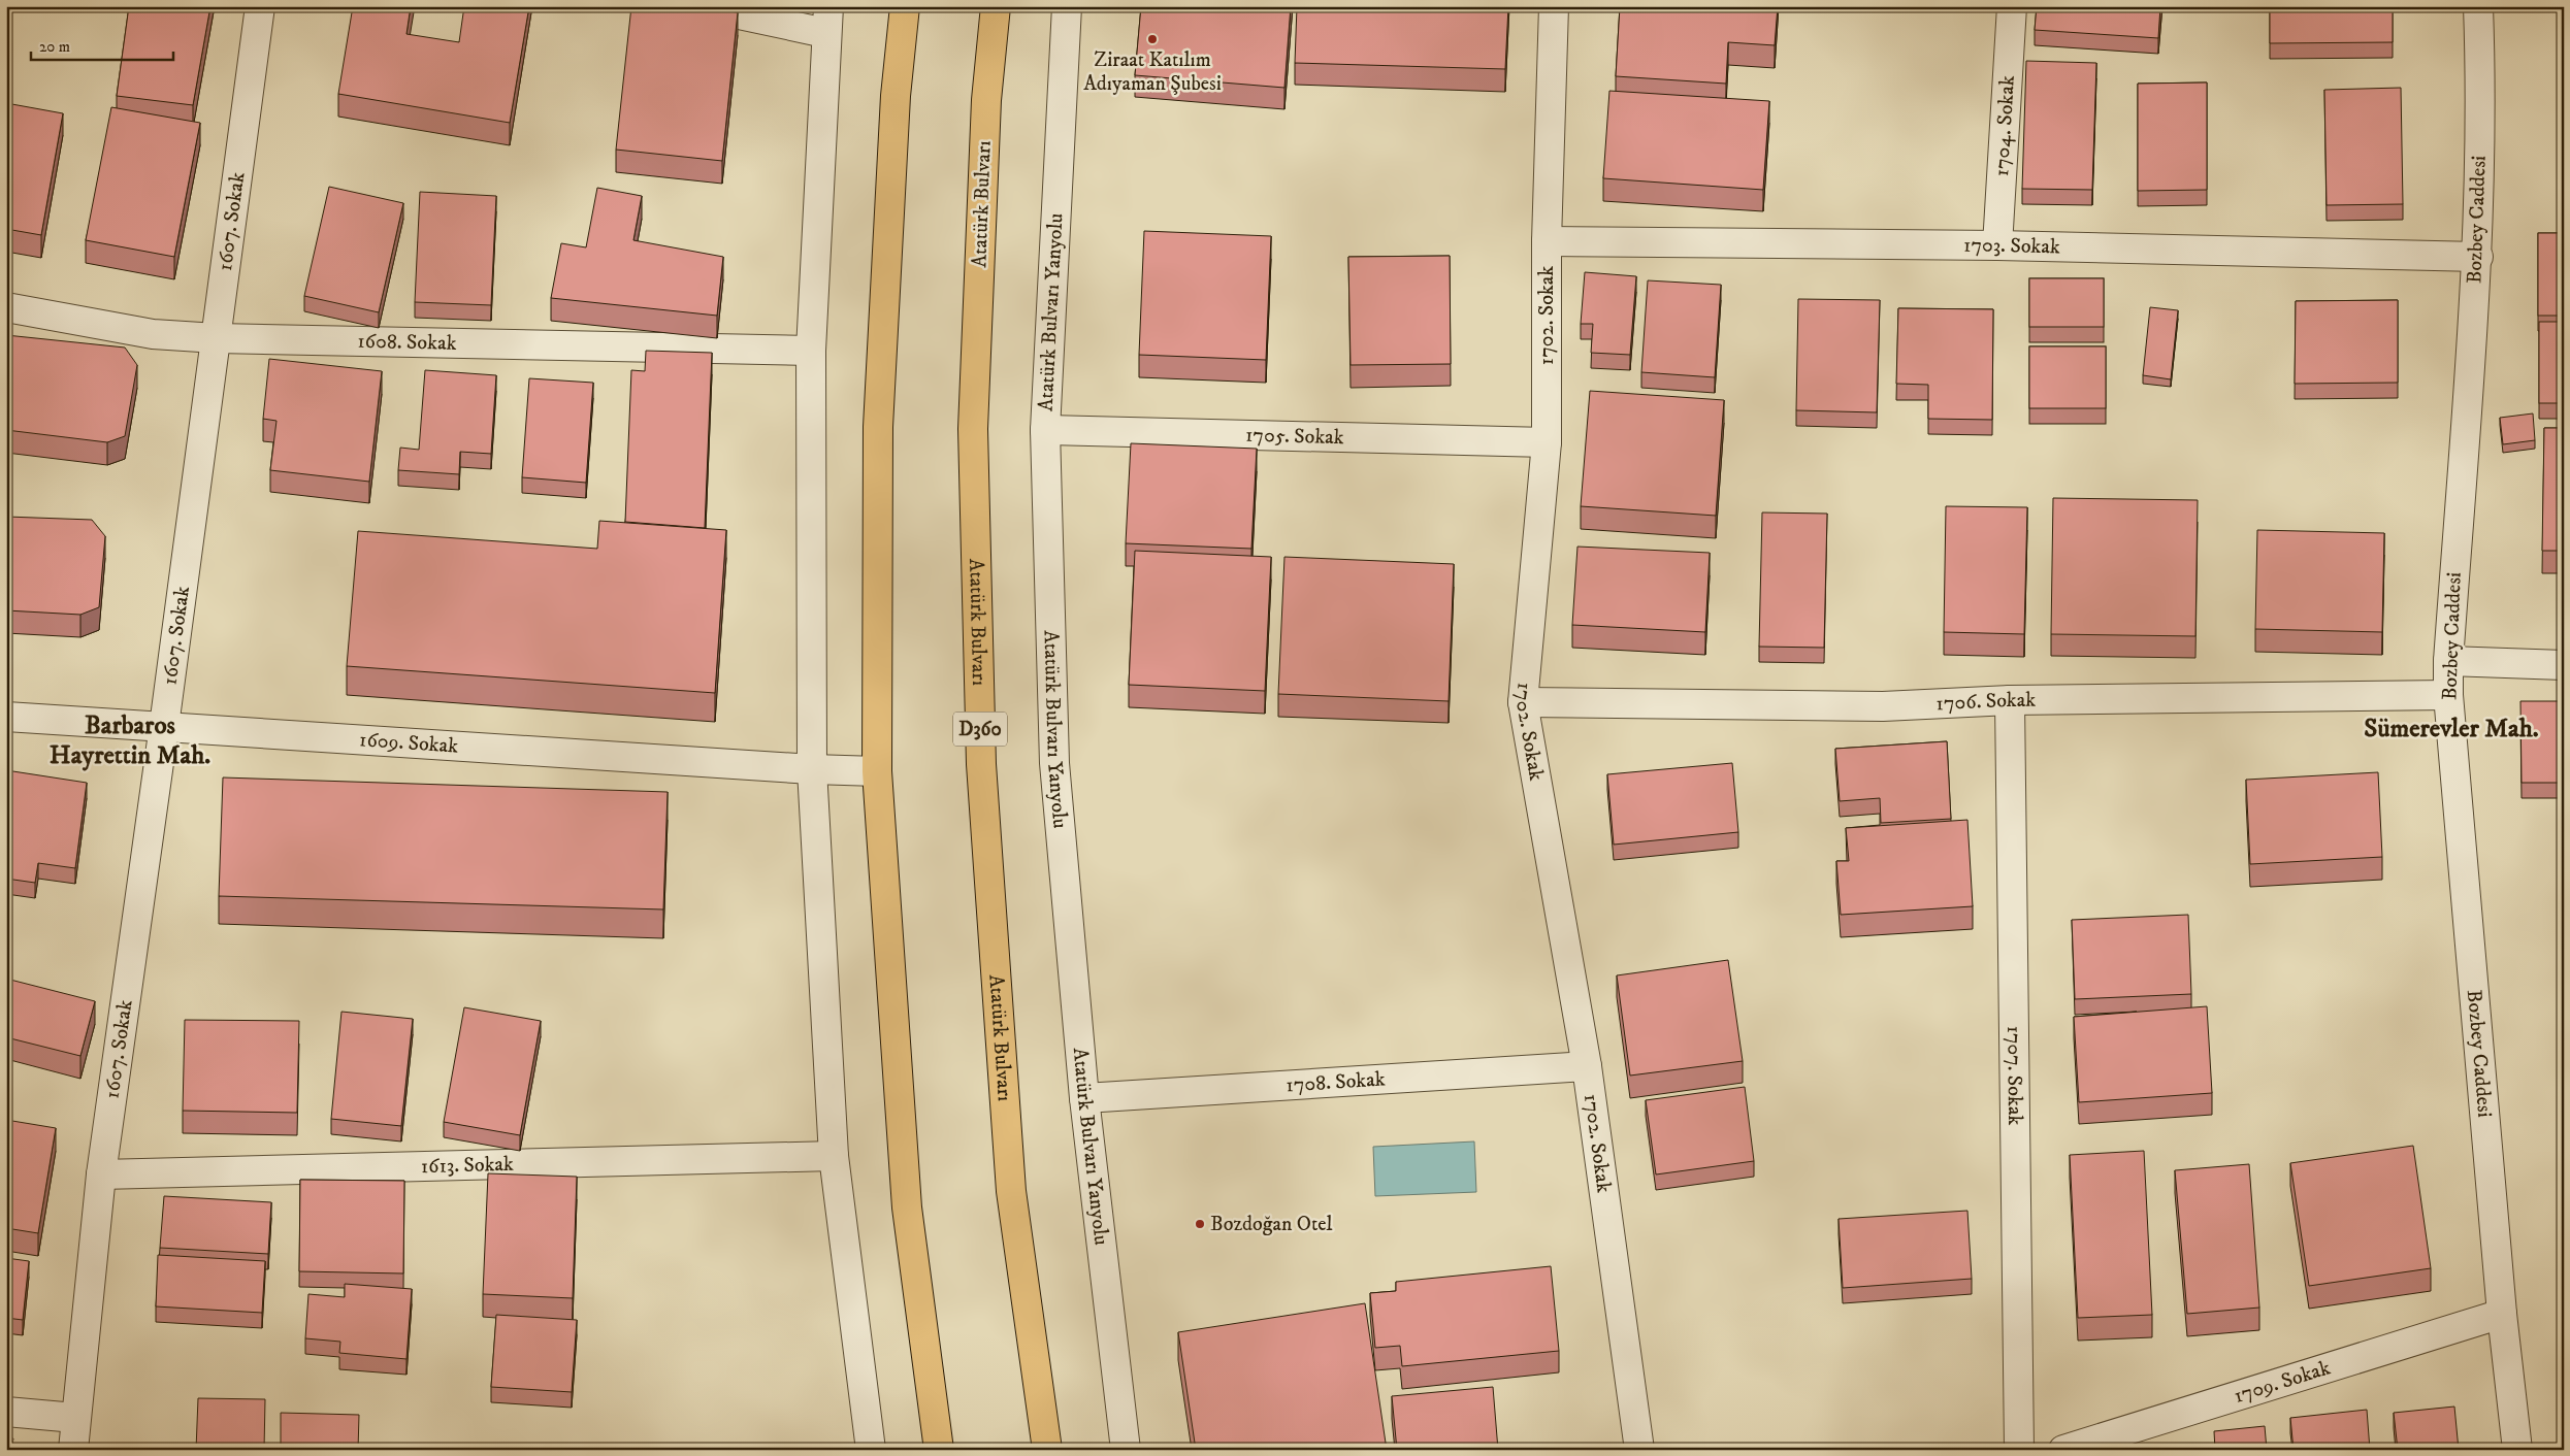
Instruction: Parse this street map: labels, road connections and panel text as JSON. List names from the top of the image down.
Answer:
{
  "streets": {
    "highway": ["Atatürk Bulvarı", "D360"],
    "street": [
      "1704. Sokak",
      "Bozbey Caddesi",
      "1607. Sokak",
      "1703. Sokak",
      "Atatürk Bulvarı Yanyolu",
      "1702. Sokak",
      "1608. Sokak",
      "1705. Sokak",
      "1706. Sokak",
      "1609. Sokak",
      "1707. Sokak",
      "1708. Sokak",
      "1613. Sokak",
      "1709. Sokak"
    ]
  },
  "crossings": [
    ["1704. Sokak", "1703. Sokak"],
    ["Bozbey Caddesi", "1703. Sokak"],
    ["Bozbey Caddesi", "1706. Sokak"],
    ["Bozbey Caddesi", "1709. Sokak"],
    ["1607. Sokak", "1608. Sokak"],
    ["1607. Sokak", "1609. Sokak"],
    ["1607. Sokak", "1613. Sokak"],
    ["1703. Sokak", "1702. Sokak"],
    ["Atatürk Bulvarı Yanyolu", "1705. Sokak"],
    ["Atatürk Bulvarı Yanyolu", "1708. Sokak"],
    ["1702. Sokak", "1705. Sokak"],
    ["1702. Sokak", "1706. Sokak"],
    ["1702. Sokak", "1708. Sokak"],
    ["1706. Sokak", "1707. Sokak"]
  ],
  "districts": ["Barbaros Hayrettin Mah.", "Sümerevler Mah."],
  "places": ["Ziraat Katılım Adıyaman Şubesi", "Bozdoğan Otel"],
  "scale_bar": "20 m"
}
